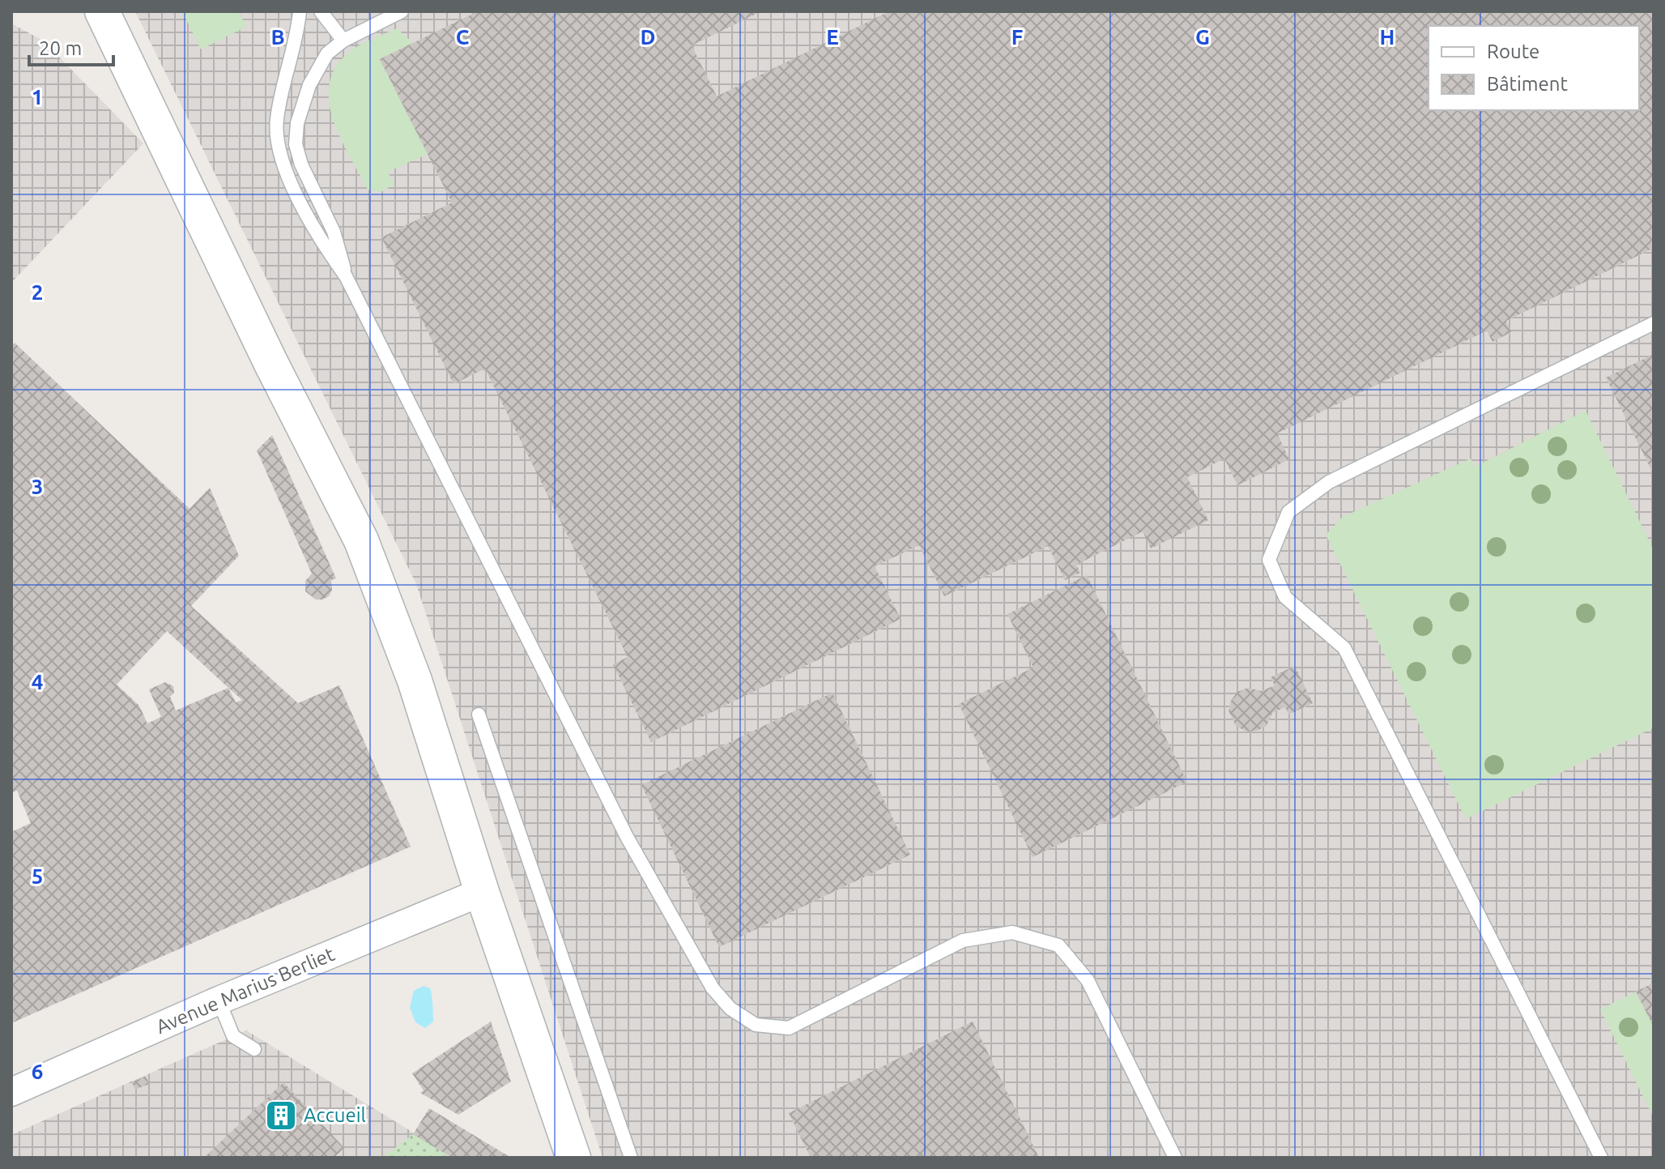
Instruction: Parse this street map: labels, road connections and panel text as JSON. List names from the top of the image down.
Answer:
{
  "streets": {
    "street": ["Avenue Marius Berliet"]
  },
  "places": {
    "building": ["Accueil"]
  },
  "legend": ["Route", "Bâtiment"],
  "scale_bar": "20 m",
  "grid": {
    "columns": [
      "B",
      "C",
      "D",
      "E",
      "F",
      "G",
      "H"
    ],
    "rows": [
      "1",
      "2",
      "3",
      "4",
      "5",
      "6"
    ]
  }
}
